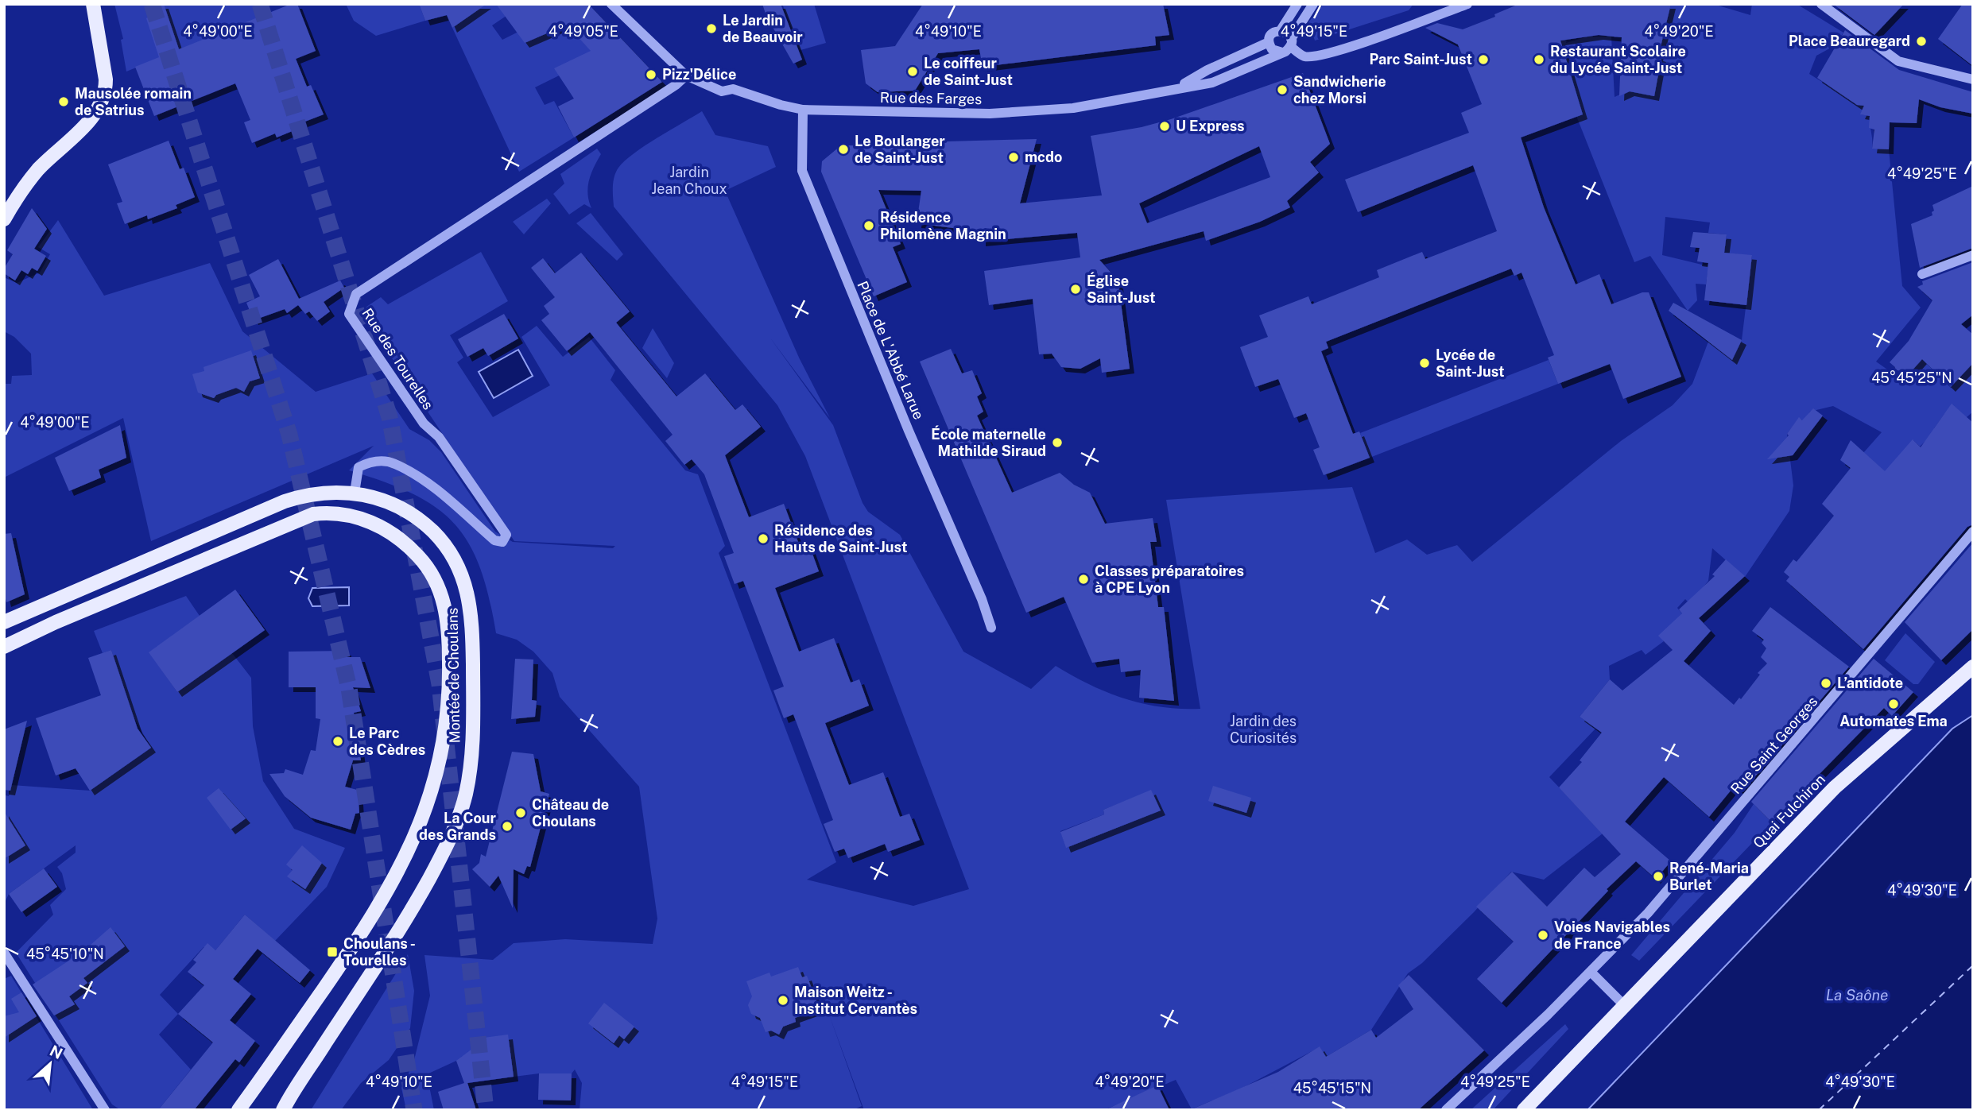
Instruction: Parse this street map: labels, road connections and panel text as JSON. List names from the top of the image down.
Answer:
{
  "streets": {
    "main road": ["Montée de Choulans", "Quai Fulchiron"],
    "street": [
      "Rue des Farges",
      "Place de L'Abbé Larue",
      "Rue des Tourelles",
      "Rue Saint Georges"
    ]
  },
  "crossings": [
    ["Rue des Farges", "Place de L'Abbé Larue"],
    ["Rue des Farges", "Rue des Tourelles"],
    ["Rue des Tourelles", "Montée de Choulans"]
  ],
  "water": ["La Saône"],
  "parks": ["Jardin Jean Choux", "Jardin des Curiosités"],
  "places": {
    "other": [
      "Le Jardin de Beauvoir",
      "Place Beauregard",
      "Parc Saint-Just",
      "Restaurant Scolaire du Lycée Saint-Just",
      "Le coiffeur de Saint-Just",
      "Pizz'Délice",
      "Sandwicherie chez Morsi",
      "Mausolée romain de Satrius",
      "U Express",
      "Le Boulanger de Saint-Just",
      "mcdo",
      "Résidence Philomène Magnin",
      "Église Saint-Just",
      "Lycée de Saint-Just",
      "École maternelle Mathilde Siraud",
      "Résidence des Hauts de Saint-Just",
      "Classes préparatoires à CPE Lyon",
      "L’antidote",
      "Automates Ema",
      "Le Parc des Cèdres",
      "Château de Choulans",
      "La Cour des Grands",
      "René-Maria Burlet",
      "Voies Navigables de France",
      "Maison Weitz - Institut Cervantès"
    ],
    "transit": ["Choulans - Tourelles"]
  },
  "north": "top right",
  "coordinates": [
    "4°49'00\"E",
    "4°49'05\"E",
    "4°49'10\"E",
    "4°49'15\"E",
    "4°49'20\"E",
    "4°49'25\"E",
    "45°45'25\"N",
    "4°49'30\"E",
    "45°45'10\"N",
    "45°45'15\"N"
  ]
}
